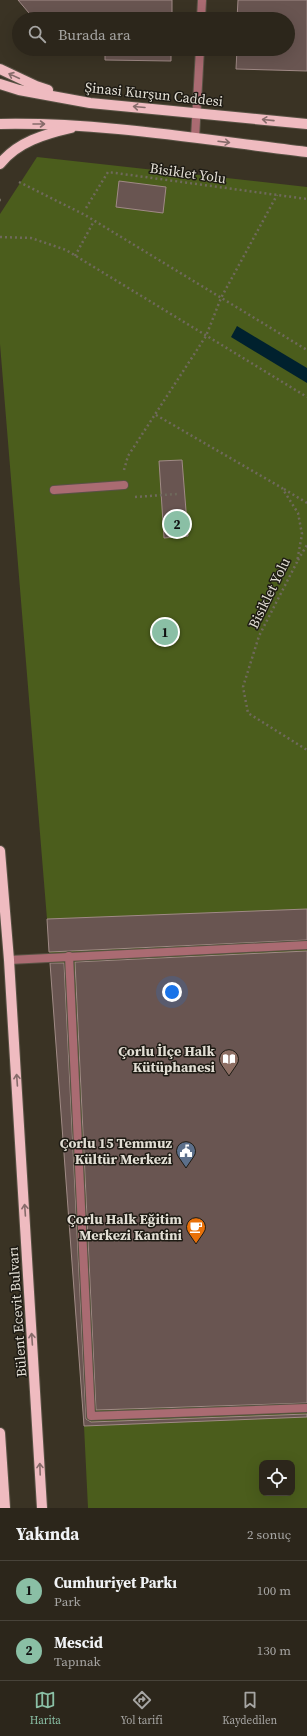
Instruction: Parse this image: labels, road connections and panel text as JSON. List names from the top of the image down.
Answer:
{
  "streets": {
    "main road": ["Şinasi Kurşun Caddesi", "Bülent Ecevit Bulvarı"],
    "path": ["Bisiklet Yolu"]
  },
  "one_way": ["Bülent Ecevit Bulvarı"],
  "places": {
    "library": ["Çorlu İlçe Halk Kütüphanesi"],
    "public building": ["Çorlu 15 Temmuz Kültür Merkezi"],
    "cafe": ["Çorlu Halk Eğitim Merkezi Kantini"]
  },
  "page": {
    "search": "Burada ara",
    "pins": ["2", "1"],
    "heading": ["Yakında", "2 sonuç"],
    "list": [
      {
        "mark": "1",
        "name": "Cumhuriyet Parkı",
        "note": "Park",
        "value": "100 m"
      },
      {
        "mark": "2",
        "name": "Mescid",
        "note": "Tapınak",
        "value": "130 m"
      }
    ],
    "nav": ["Harita", "Yol tarifi", "Kaydedilen"]
  }
}
